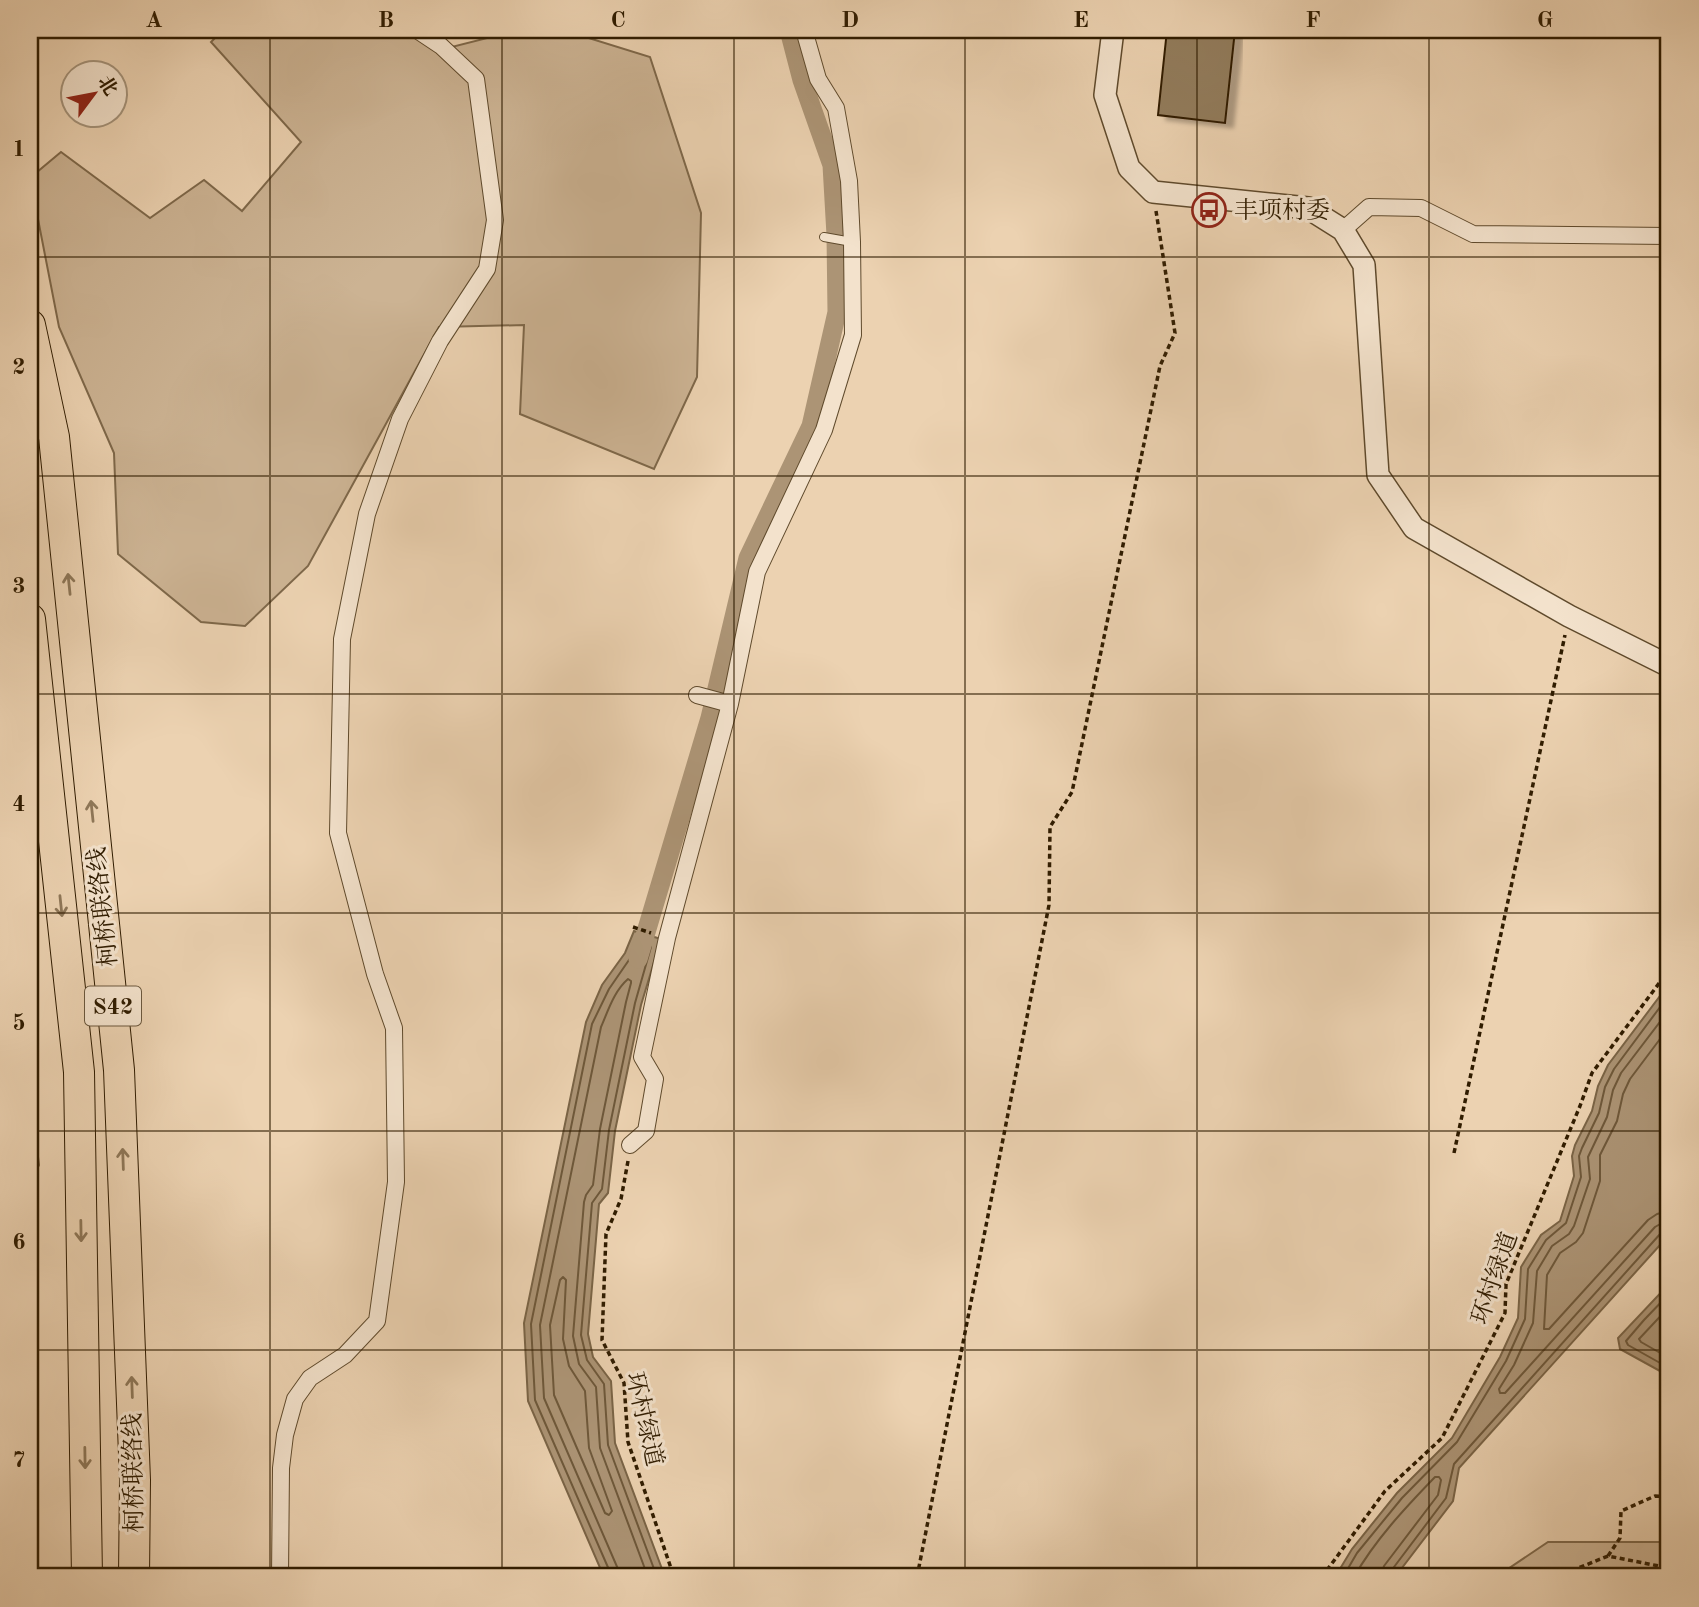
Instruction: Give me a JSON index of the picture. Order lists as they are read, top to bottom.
{
  "streets": {
    "highway": ["柯桥联络线", "S42"],
    "path": ["环村绿道"]
  },
  "places": {
    "bus stop": ["丰项村委"]
  },
  "north": "top right",
  "grid": {
    "columns": [
      "A",
      "B",
      "C",
      "D",
      "E",
      "F",
      "G"
    ],
    "rows": [
      "1",
      "2",
      "3",
      "4",
      "5",
      "6",
      "7"
    ]
  }
}
